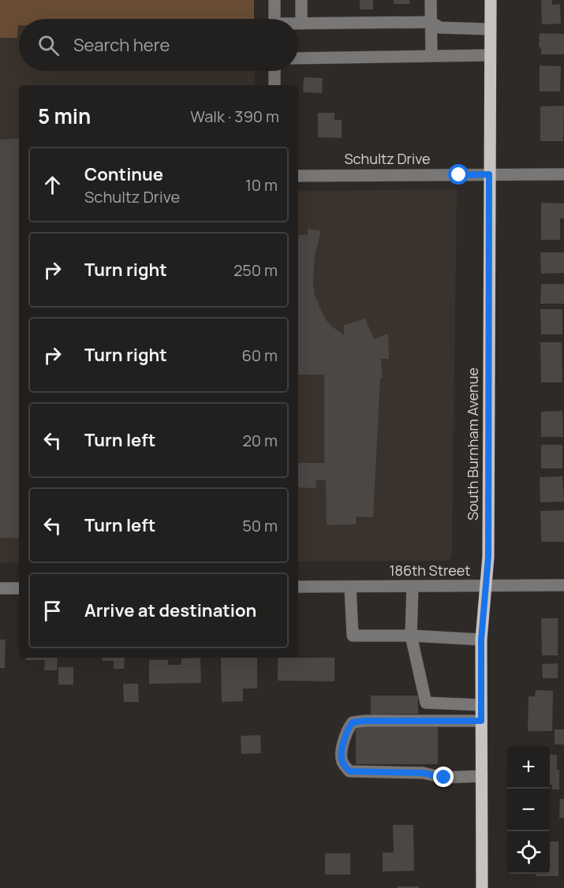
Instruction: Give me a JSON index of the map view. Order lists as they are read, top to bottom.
{
  "streets": {
    "main road": ["South Burnham Avenue"],
    "street": ["Schultz Drive", "186th Street"]
  },
  "crossings": [
    ["Schultz Drive", "South Burnham Avenue"],
    ["South Burnham Avenue", "186th Street"]
  ],
  "page": {
    "search": "Search here",
    "heading": ["5 min", "Walk · 390 m"],
    "list": [
      ["Continue", "Schultz Drive", "10 m"],
      ["Turn right", "250 m"],
      ["Turn right", "60 m"],
      ["Turn left", "20 m"],
      ["Turn left", "50 m"],
      "Arrive at destination"
    ],
    "map_buttons": ["+", "−"]
  }
}
